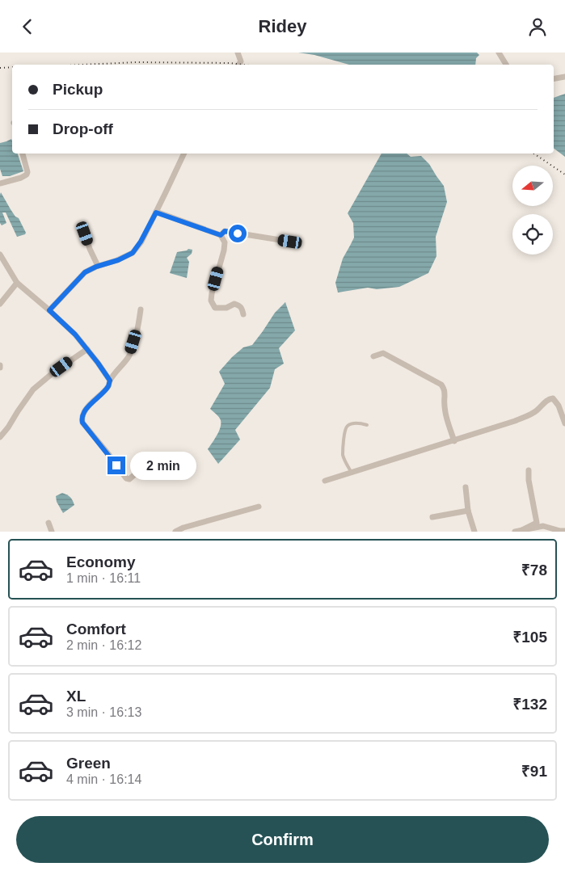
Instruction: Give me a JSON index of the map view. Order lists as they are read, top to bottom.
{
  "north": "left",
  "page": {
    "header": "Ridey",
    "banner": ["Pickup", "Drop-off"],
    "bubble": "2 min",
    "list": [
      {
        "name": "Economy",
        "note": "1 min · 16:11",
        "value": "₹78"
      },
      {
        "name": "Comfort",
        "note": "2 min · 16:12",
        "value": "₹105"
      },
      {
        "name": "XL",
        "note": "3 min · 16:13",
        "value": "₹132"
      },
      {
        "name": "Green",
        "note": "4 min · 16:14",
        "value": "₹91"
      }
    ],
    "buttons": "Confirm"
  }
}
